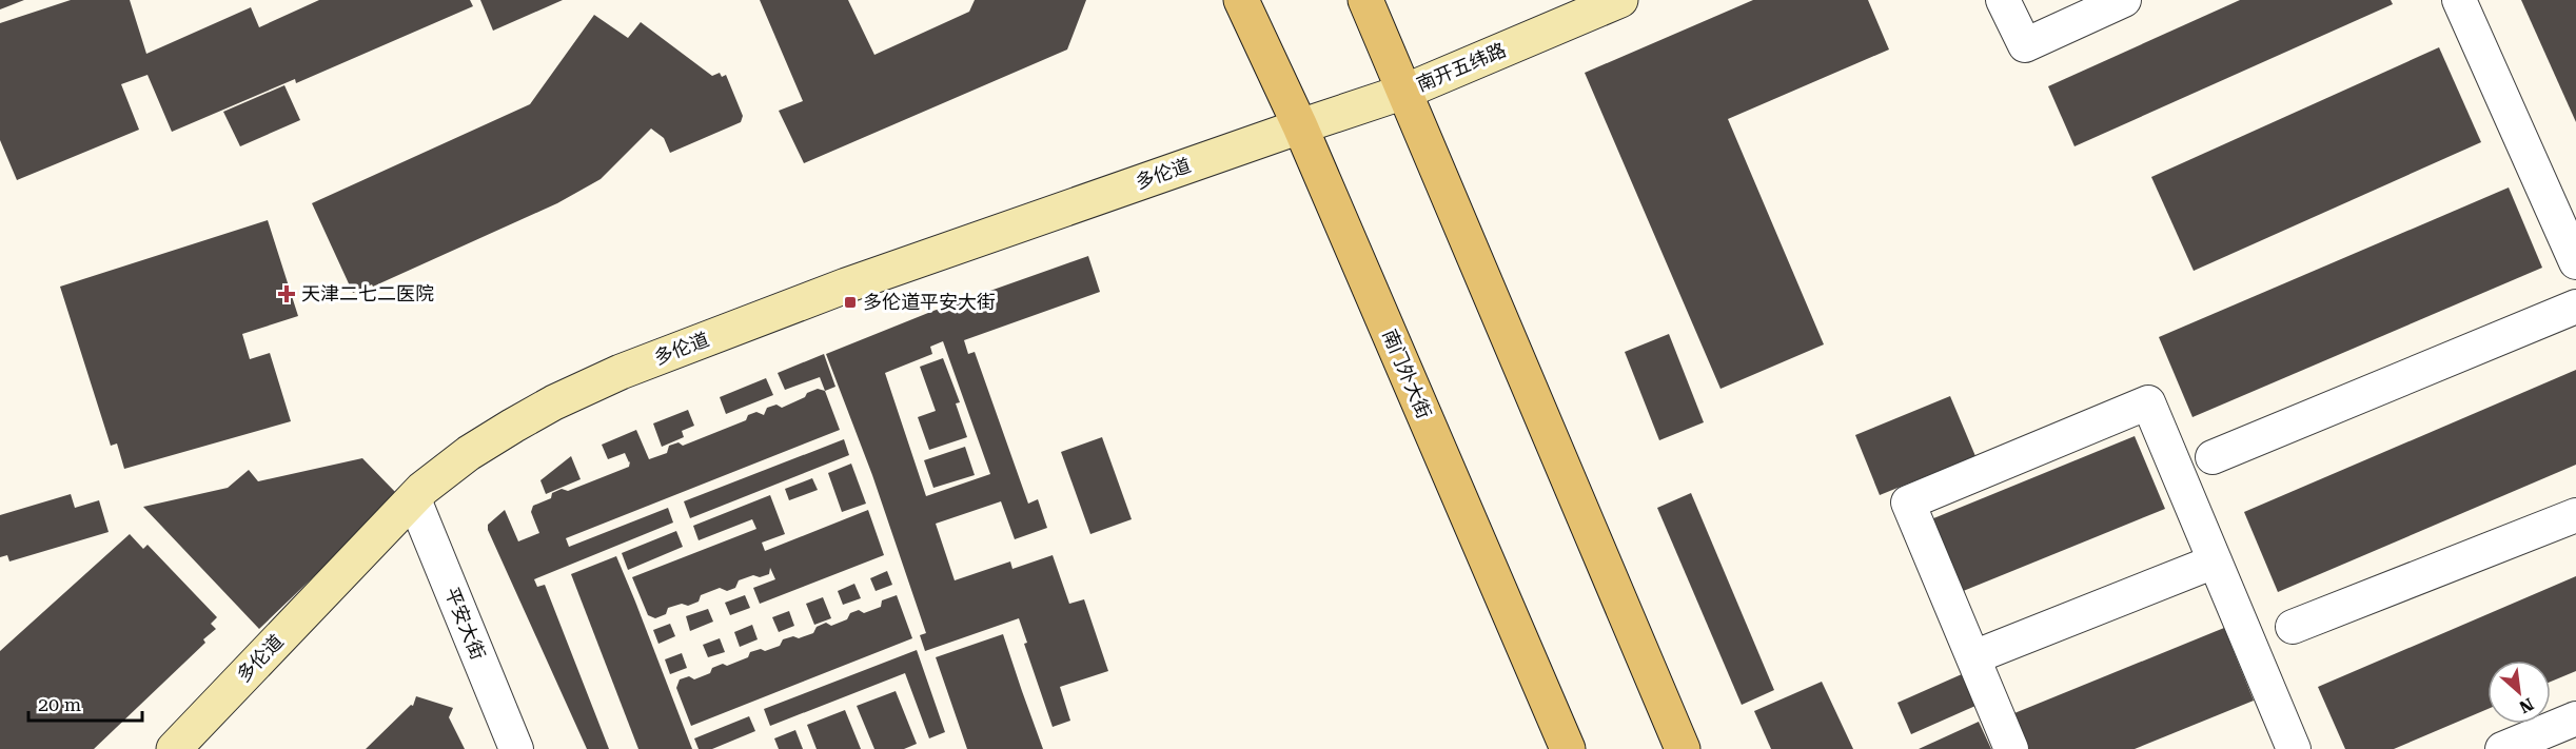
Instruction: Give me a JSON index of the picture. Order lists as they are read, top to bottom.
{
  "streets": {
    "main road": ["南开五纬路", "多伦道", "南门外大街"],
    "street": ["平安大街"]
  },
  "crossings": [
    ["南开五纬路", "多伦道"],
    ["南开五纬路", "南门外大街"],
    ["多伦道", "南门外大街"],
    ["多伦道", "平安大街"]
  ],
  "places": {
    "health": ["天津二七二医院"],
    "transit": ["多伦道平安大街"]
  },
  "scale_bar": "20 m",
  "north": "bottom right"
}
